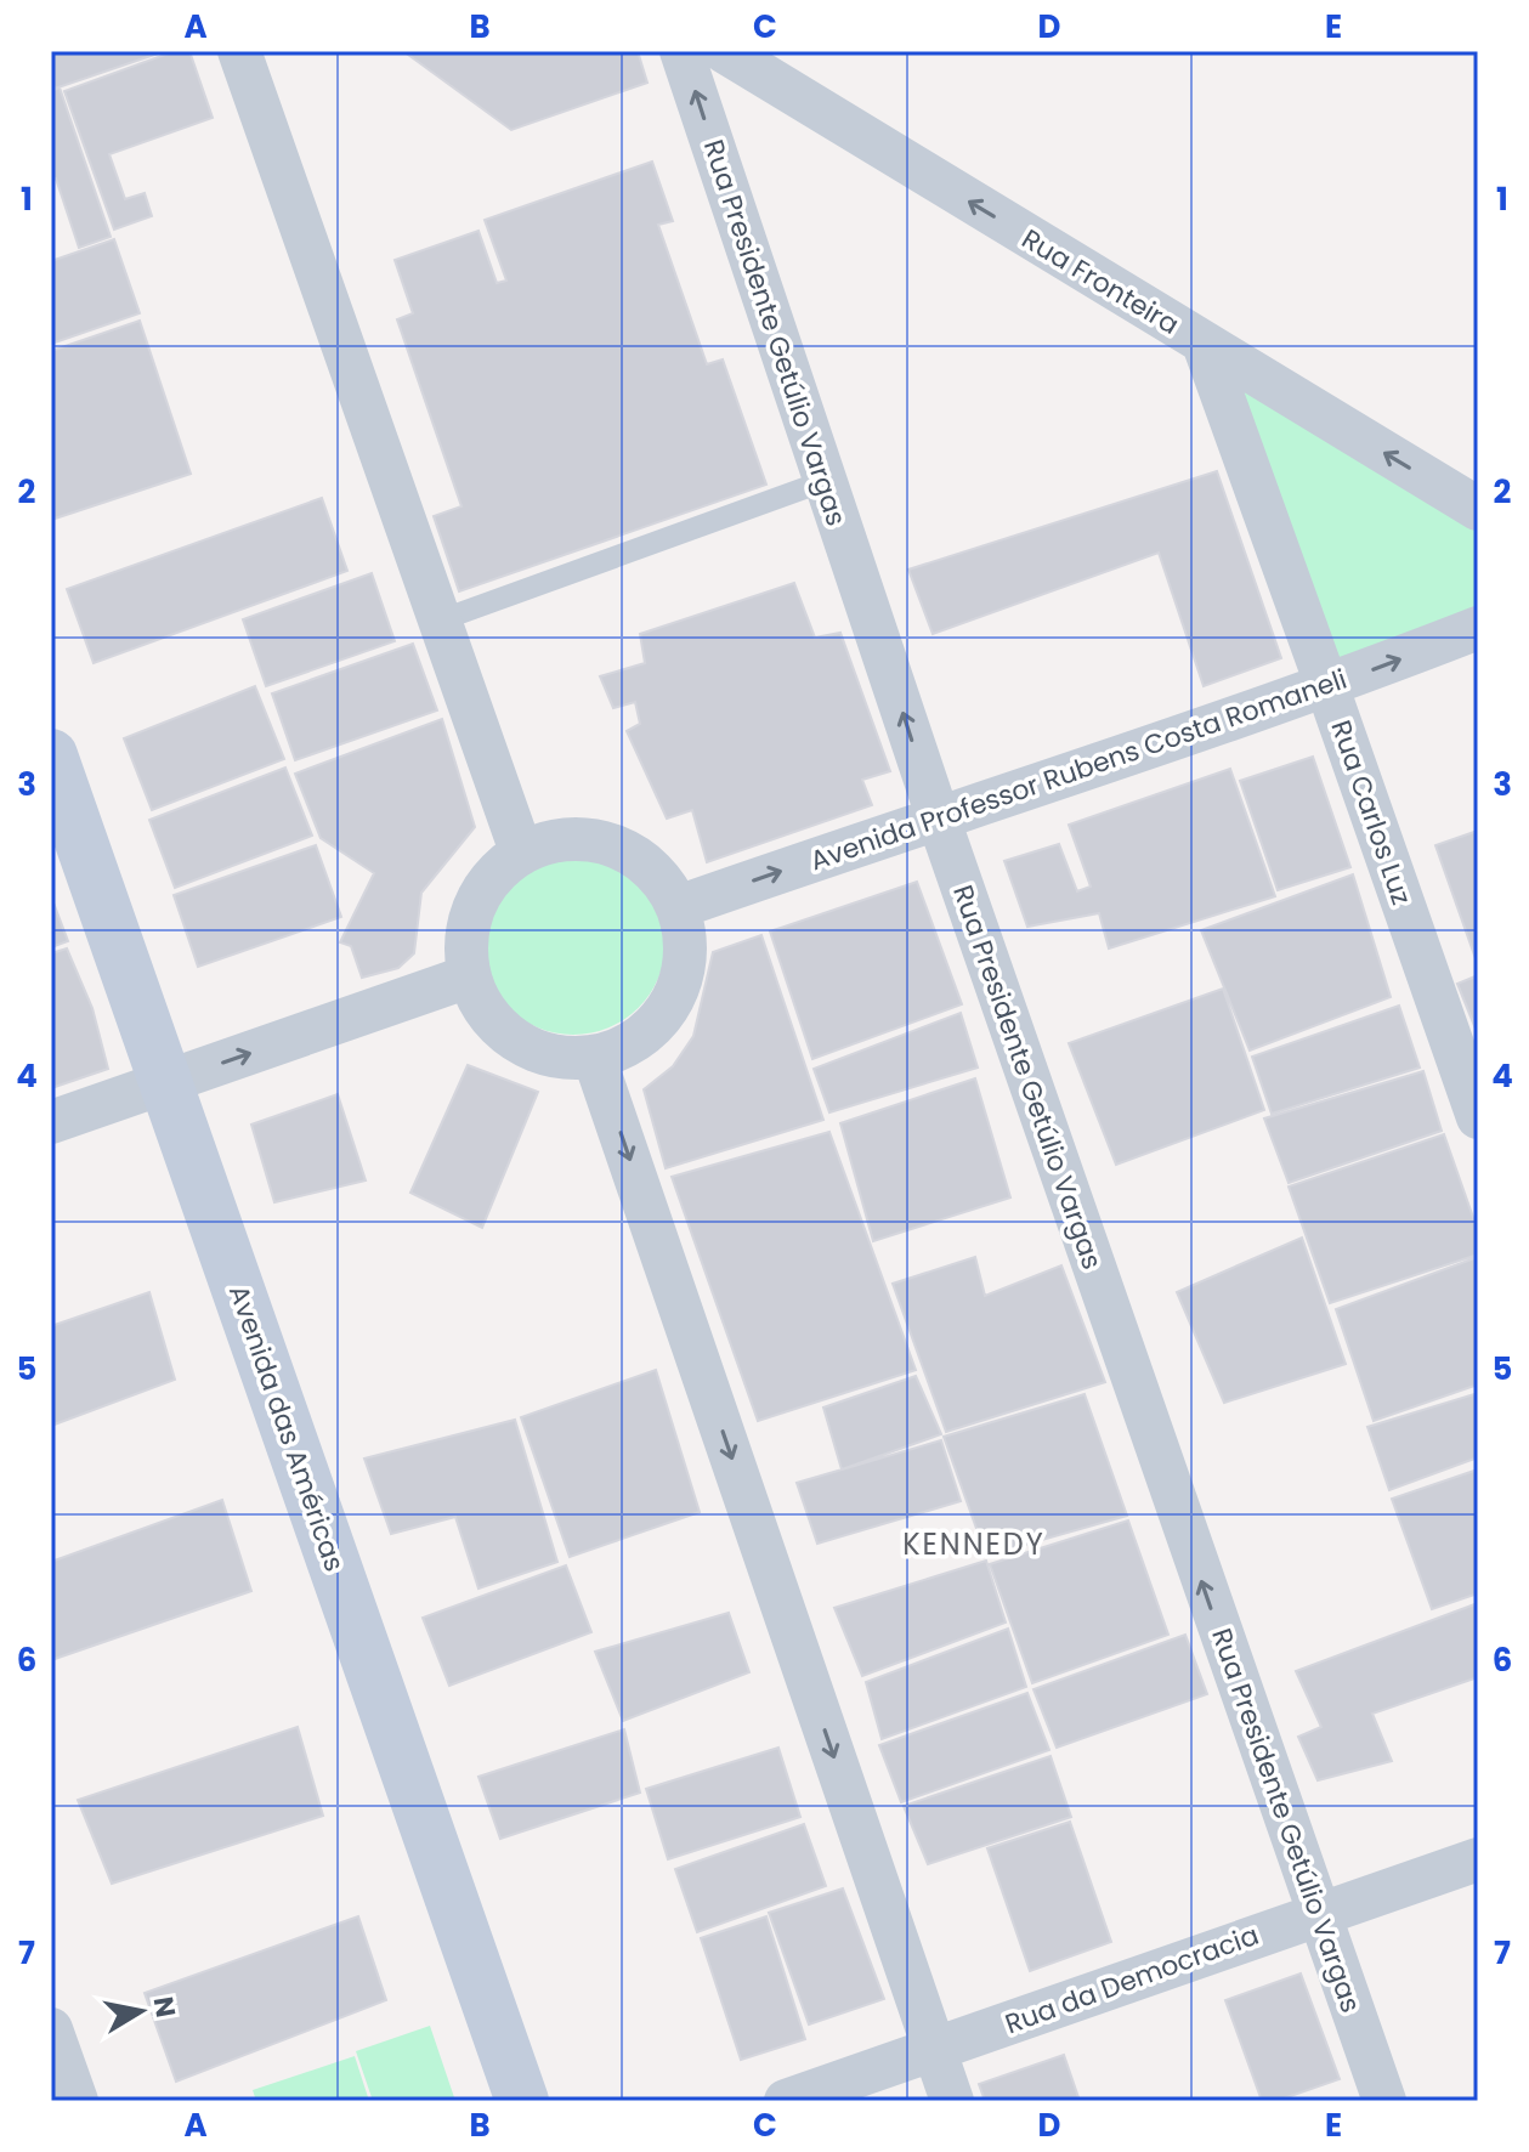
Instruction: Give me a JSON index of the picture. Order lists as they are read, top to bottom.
{
  "streets": {
    "main road": ["Avenida das Américas"],
    "street": [
      "Rua Fronteira",
      "Rua Presidente Getúlio Vargas",
      "Avenida Professor Rubens Costa Romaneli",
      "Rua Carlos Luz",
      "Rua da Democracia"
    ]
  },
  "crossings": [
    ["Rua Fronteira", "Rua Carlos Luz"],
    ["Rua Presidente Getúlio Vargas", "Avenida Professor Rubens Costa Romaneli"],
    ["Rua Presidente Getúlio Vargas", "Rua da Democracia"],
    ["Avenida Professor Rubens Costa Romaneli", "Rua Carlos Luz"]
  ],
  "one_way": ["Rua Fronteira", "Rua Presidente Getúlio Vargas", "Avenida Professor Rubens Costa Romaneli"],
  "districts": ["KENNEDY"],
  "north": "right",
  "grid": {
    "columns": [
      "A",
      "B",
      "C",
      "D",
      "E"
    ],
    "rows": [
      "1",
      "2",
      "3",
      "4",
      "5",
      "6",
      "7"
    ]
  }
}
